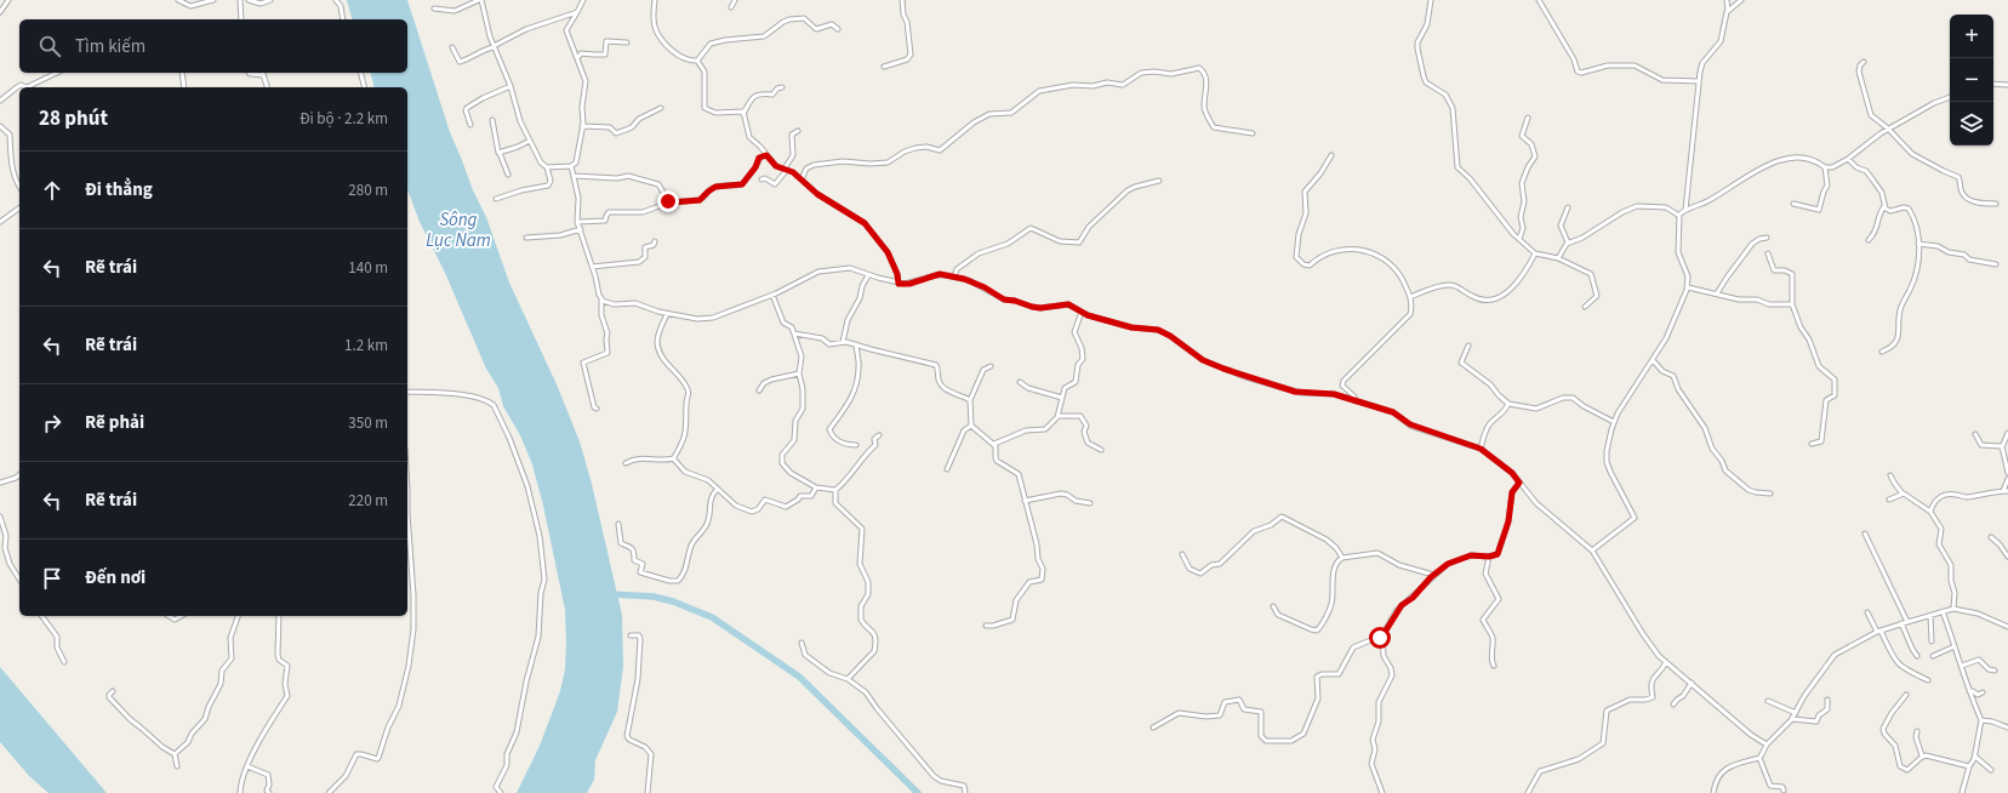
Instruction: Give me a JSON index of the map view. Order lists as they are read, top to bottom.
{
  "water": ["Sông Lục Nam"],
  "page": {
    "map_buttons": ["+", "−"],
    "search": "Tìm kiếm",
    "heading": ["28 phút", "Đi bộ · 2.2 km"],
    "list": [
      ["Đi thẳng", "280 m"],
      ["Rẽ trái", "140 m"],
      ["Rẽ trái", "1.2 km"],
      ["Rẽ phải", "350 m"],
      ["Rẽ trái", "220 m"],
      "Đến nơi"
    ]
  }
}
